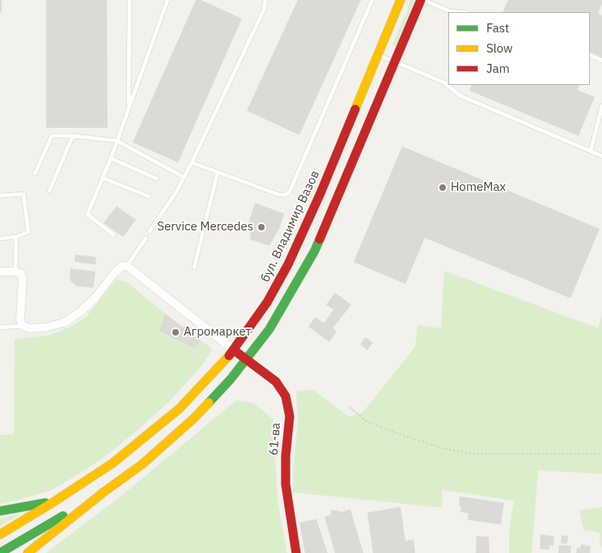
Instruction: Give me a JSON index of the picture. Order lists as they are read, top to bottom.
{
  "streets": {
    "main road": ["бул. Владимир Вазов", "61-ва"]
  },
  "crossings": [
    ["бул. Владимир Вазов", "61-ва"]
  ],
  "places": ["HomeMax", "Service Mercedes", "Агромаркет"],
  "legend": ["Fast", "Slow", "Jam"]
}
